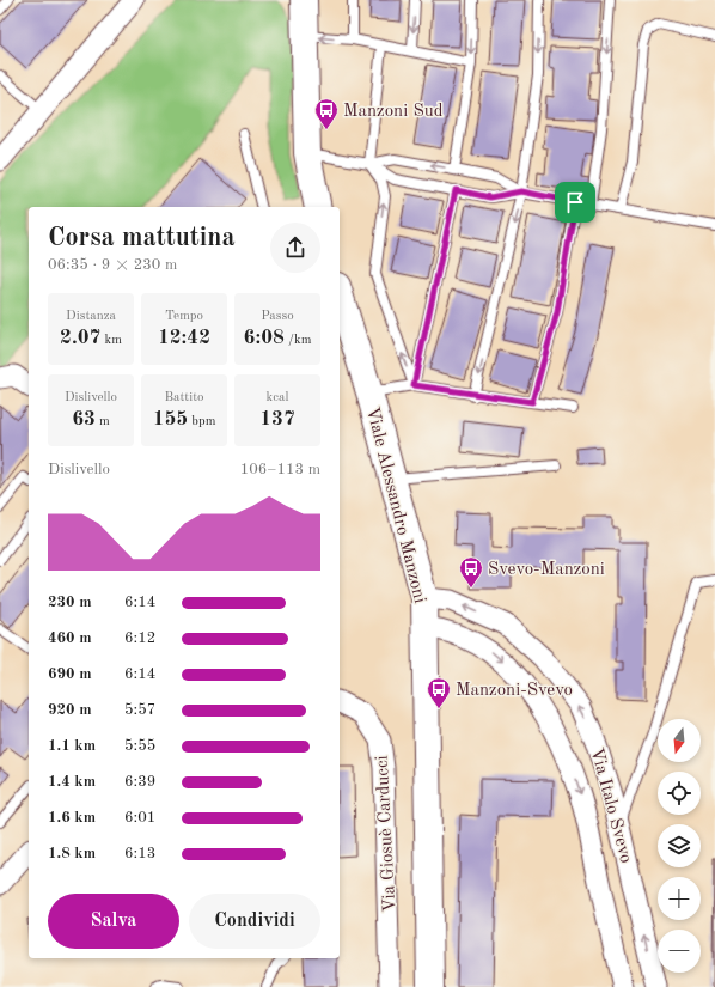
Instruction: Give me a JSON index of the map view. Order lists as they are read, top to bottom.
{
  "streets": {
    "street": ["Viale Alessandro Manzoni", "Via Italo Svevo", "Via Giosuè Carducci"]
  },
  "crossings": [
    ["Viale Alessandro Manzoni", "Via Italo Svevo"]
  ],
  "places": {
    "bus stop": ["Manzoni Sud", "Svevo-Manzoni", "Manzoni-Svevo"]
  },
  "north": "bottom",
  "page": {
    "heading": ["Corsa mattutina", "06:35 · 9 × 230 m"],
    "stats": [
      ["Distanza", "2.07 km"],
      ["Tempo", "12:42"],
      ["Passo", "6:08 /km"],
      ["Dislivello", "63 m"],
      ["Battito", "155 bpm"],
      ["kcal", "137"]
    ],
    "chart": ["Dislivello", "106–113 m"],
    "list": [
      {
        "name": "230 m",
        "note": "6:14"
      },
      {
        "name": "460 m",
        "note": "6:12"
      },
      {
        "name": "690 m",
        "note": "6:14"
      },
      {
        "name": "920 m",
        "note": "5:57"
      },
      {
        "name": "1.1 km",
        "note": "5:55"
      },
      {
        "name": "1.4 km",
        "note": "6:39"
      },
      {
        "name": "1.6 km",
        "note": "6:01"
      },
      {
        "name": "1.8 km",
        "note": "6:13"
      }
    ],
    "map_buttons": ["+", "−"],
    "buttons": ["Salva", "Condividi"]
  }
}
